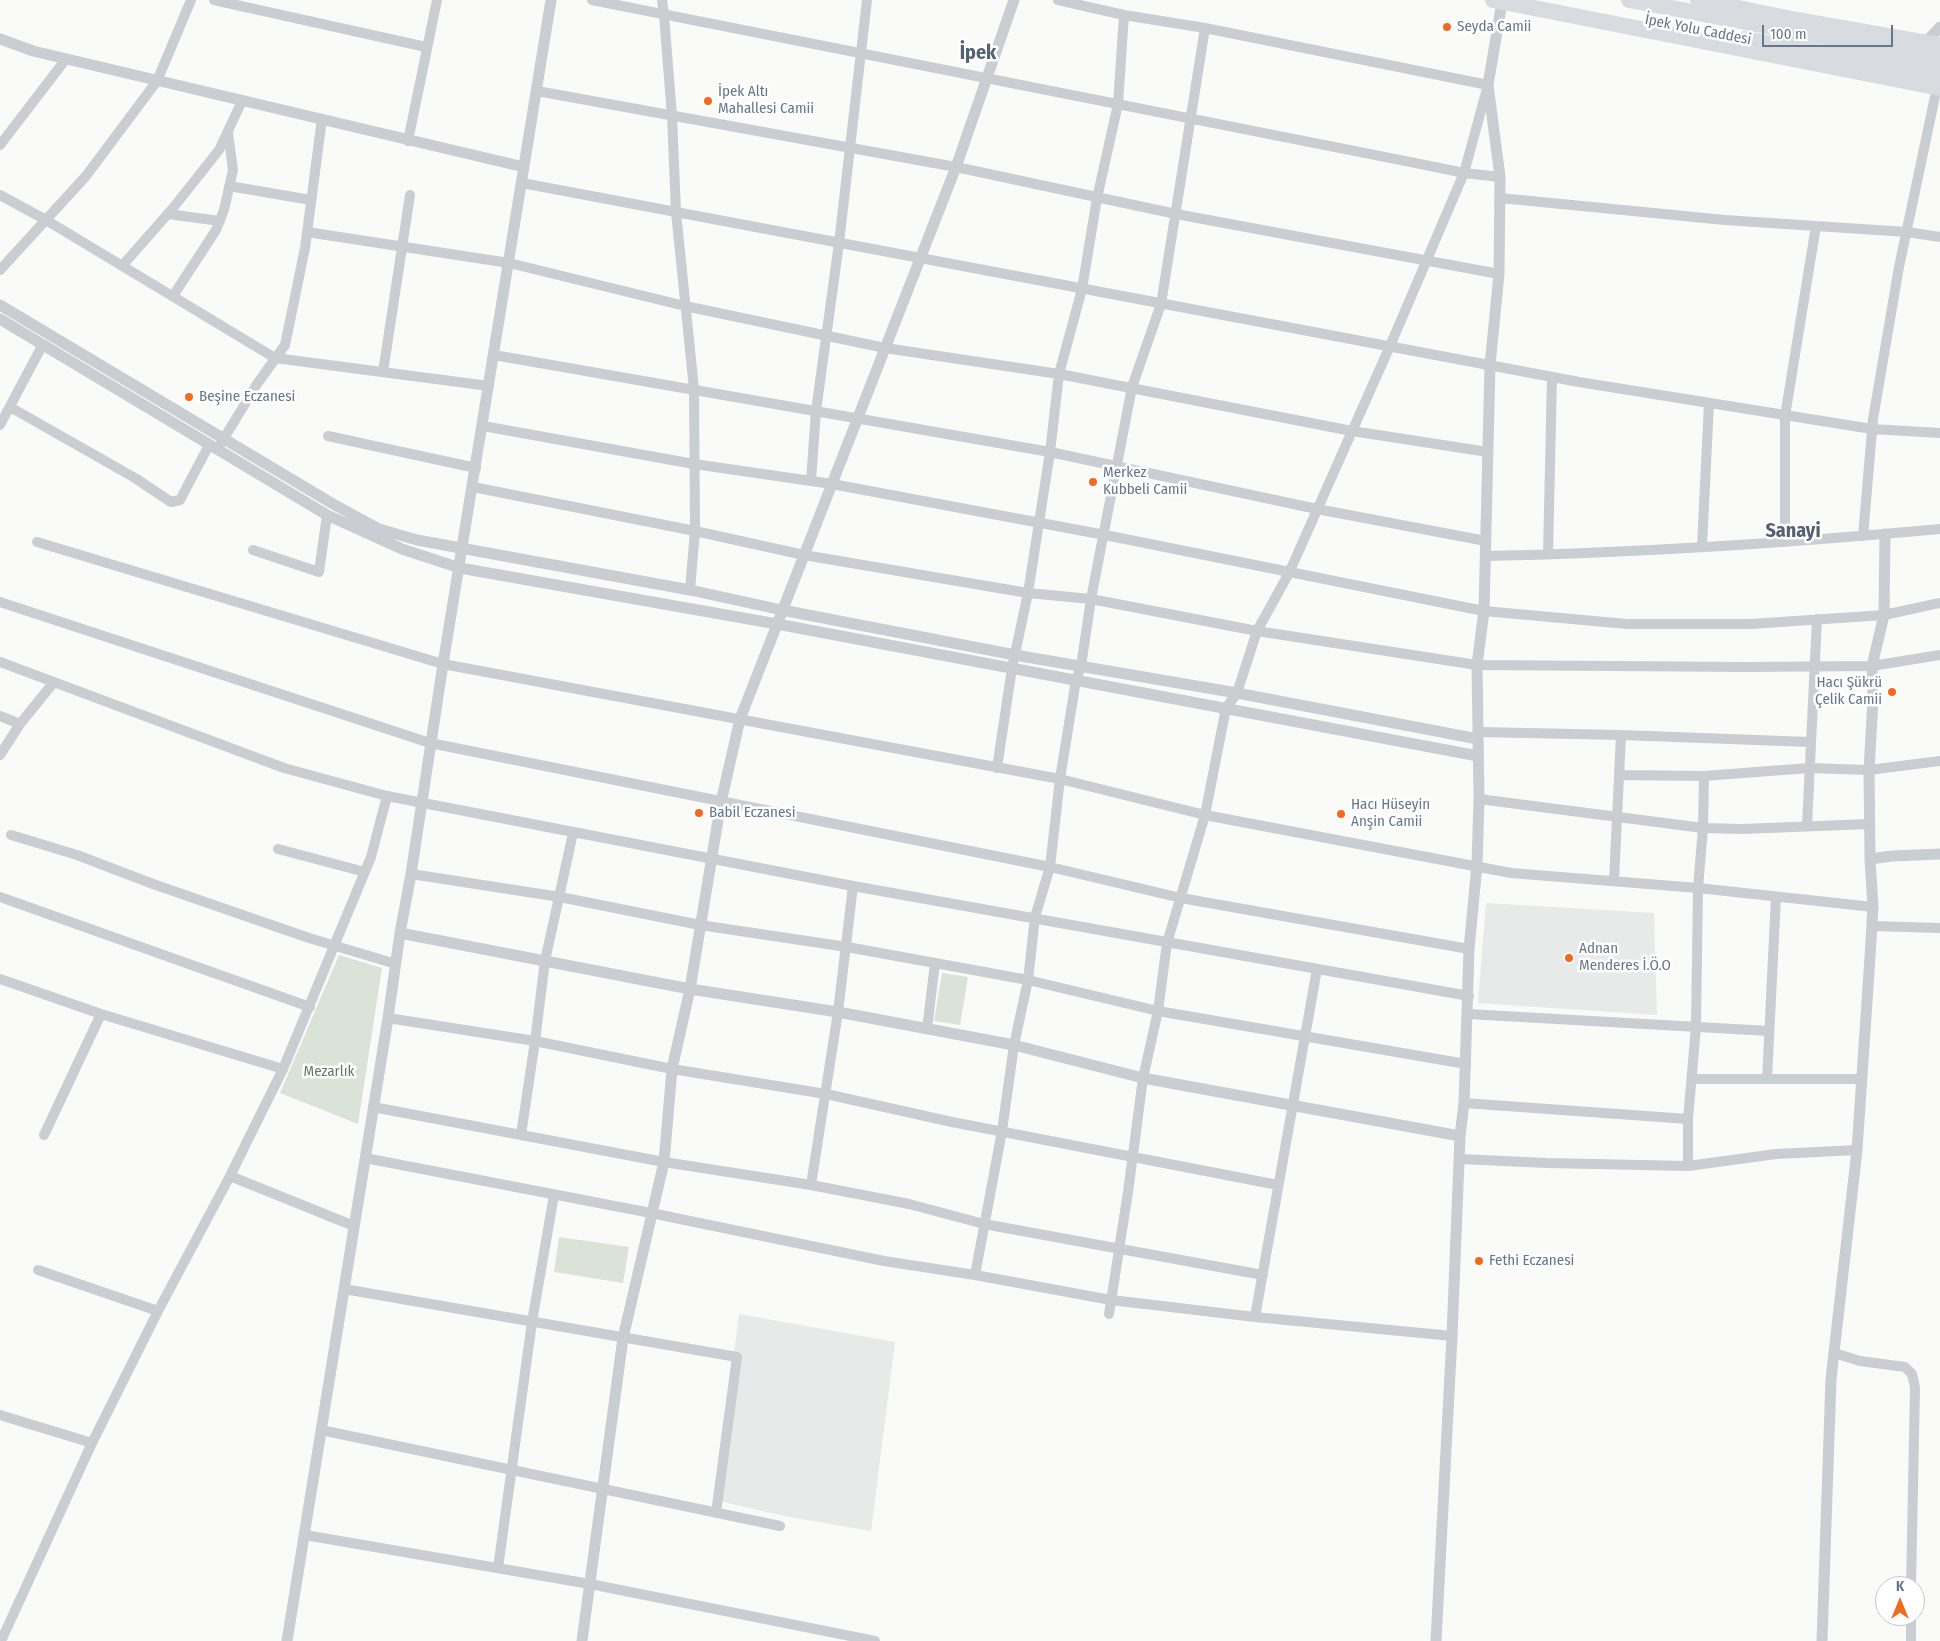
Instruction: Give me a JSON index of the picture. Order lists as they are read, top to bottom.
{
  "streets": {
    "highway": ["İpek Yolu Caddesi"]
  },
  "districts": ["İpek", "Sanayi"],
  "parks": ["Mezarlık"],
  "places": [
    "Seyda Camii",
    "İpek Altı Mahallesi Camii",
    "Beşine Eczanesi",
    "Merkez Kubbeli Camii",
    "Hacı Şükrü Çelik Camii",
    "Babil Eczanesi",
    "Hacı Hüseyin Anşin Camii",
    "Adnan Menderes İ.Ö.O",
    "Fethi Eczanesi"
  ],
  "scale_bar": "100 m",
  "north": "top"
}
